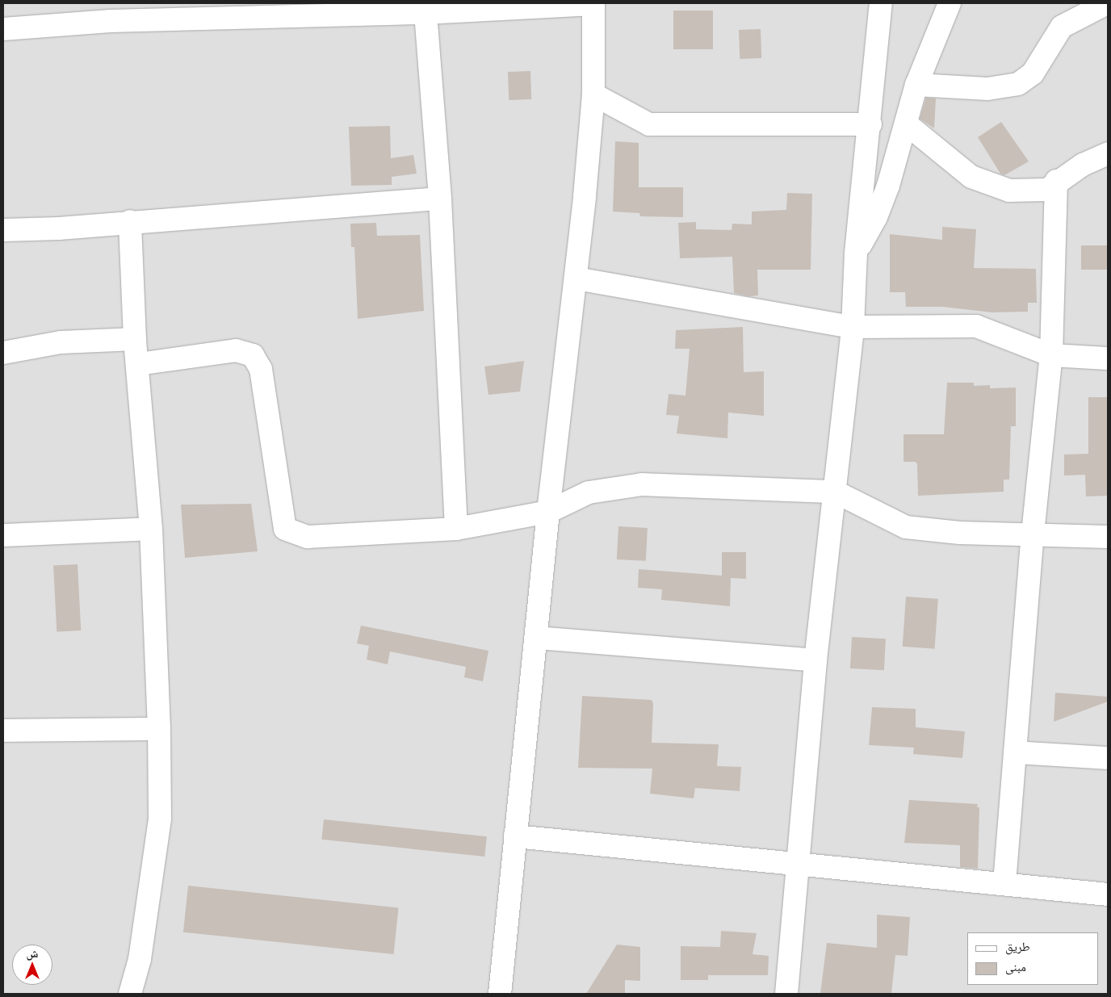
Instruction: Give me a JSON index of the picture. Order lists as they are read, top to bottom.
{
  "legend": ["طريق", "مبنى"],
  "north": "top"
}
